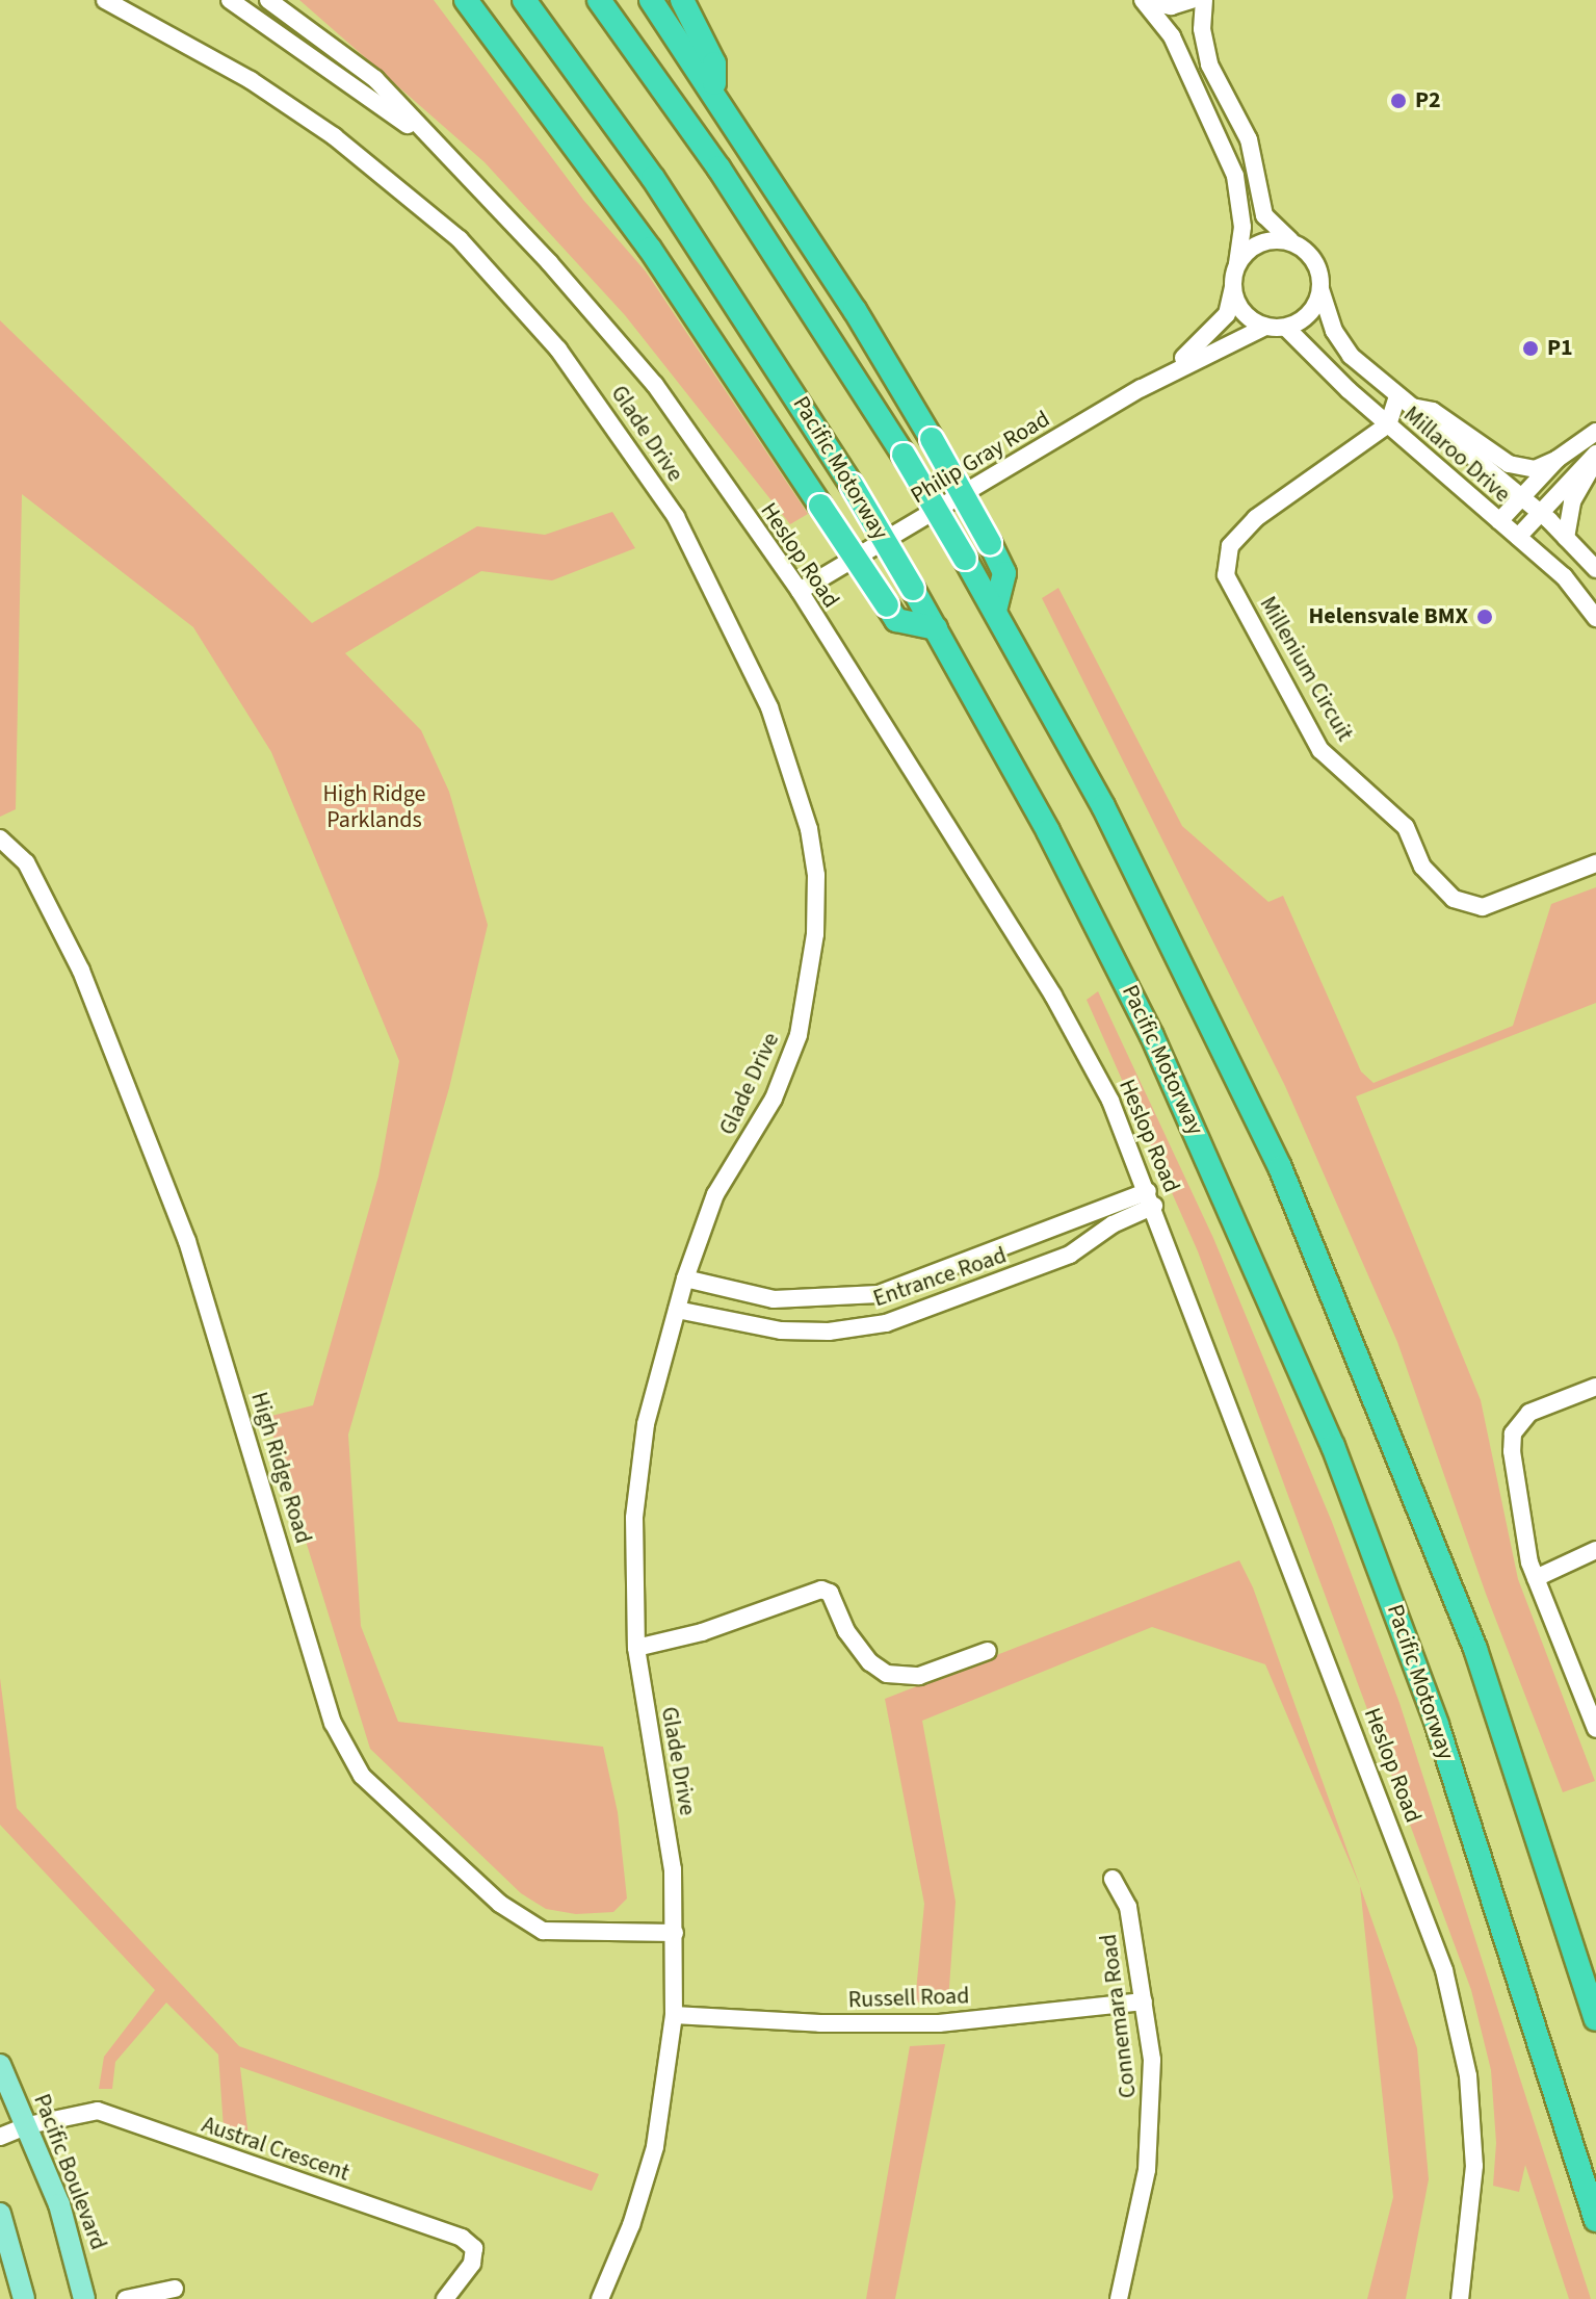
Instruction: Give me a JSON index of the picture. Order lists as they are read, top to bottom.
{
  "streets": {
    "highway": ["Pacific Motorway"],
    "main road": ["Pacific Boulevard"],
    "street": [
      "Glade Drive",
      "Millaroo Drive",
      "Philip Gray Road",
      "Heslop Road",
      "Millenium Circuit",
      "Entrance Road",
      "High Ridge Road",
      "Russell Road",
      "Connemara Road",
      "Austral Crescent"
    ]
  },
  "crossings": [
    ["Glade Drive", "Entrance Road"],
    ["Glade Drive", "High Ridge Road"],
    ["Glade Drive", "Russell Road"],
    ["Millaroo Drive", "Philip Gray Road"],
    ["Millaroo Drive", "Millenium Circuit"],
    ["Philip Gray Road", "Heslop Road"],
    ["Heslop Road", "Entrance Road"],
    ["Russell Road", "Connemara Road"],
    ["Austral Crescent", "Pacific Boulevard"]
  ],
  "parks": ["High Ridge Parklands"],
  "places": ["P2", "P1", "Helensvale BMX"]
}
